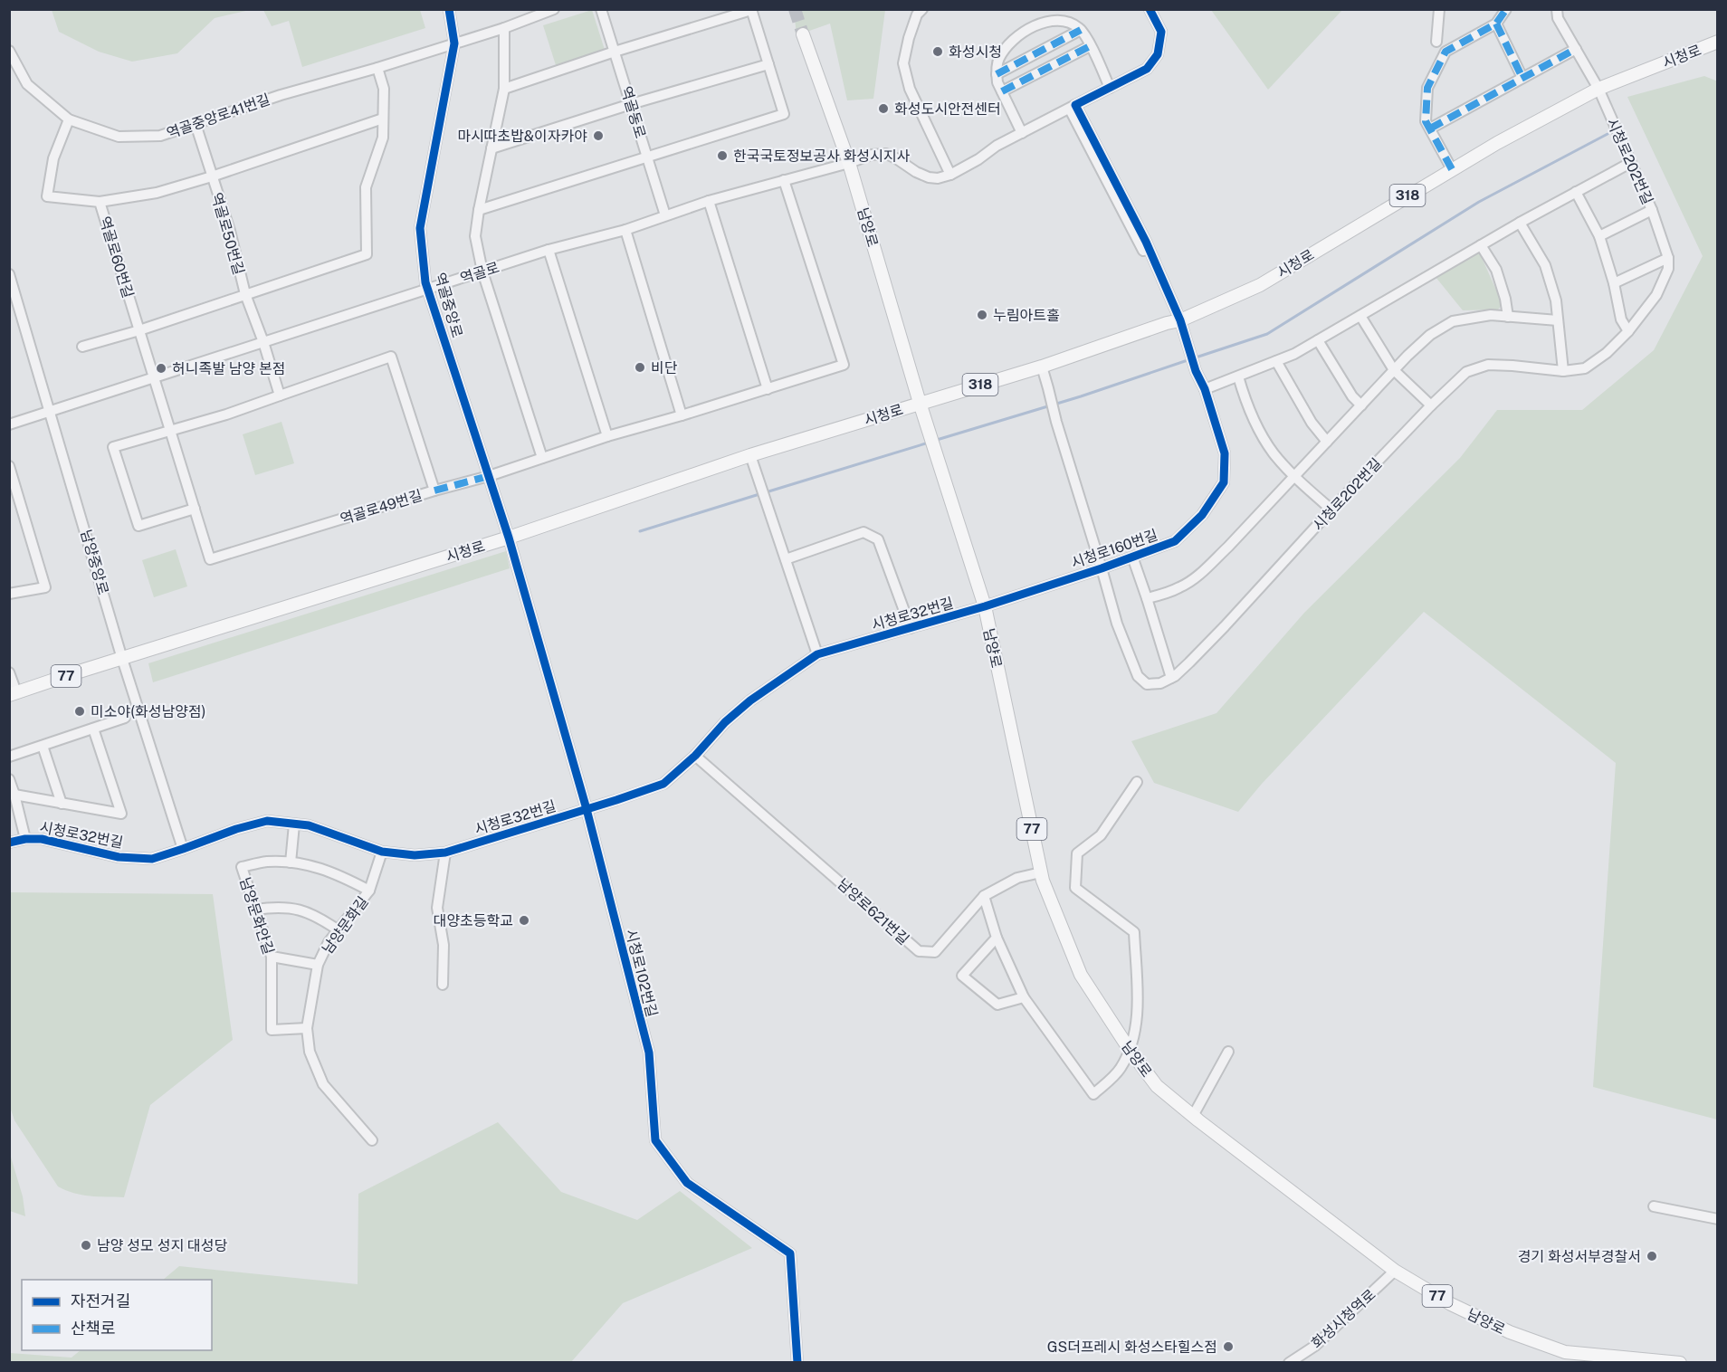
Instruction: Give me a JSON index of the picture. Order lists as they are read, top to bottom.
{
  "streets": {
    "main road": [
      "시청로",
      "318",
      "남양로",
      "77"
    ],
    "street": [
      "역골동로",
      "역골중앙로41번길",
      "시청로202번길",
      "역골로50번길",
      "역골로60번길",
      "역골로",
      "역골중앙로",
      "역골로49번길",
      "시청로160번길",
      "남양중앙로",
      "시청로32번길",
      "남양로621번길",
      "남양문화안길",
      "남양문화길",
      "시청로102번길",
      "화성시청역로"
    ]
  },
  "crossings": [
    ["시청로", "시청로202번길"],
    ["시청로", "남양로"],
    ["시청로", "역골중앙로"],
    ["시청로", "시청로160번길"],
    ["시청로", "남양중앙로"],
    ["시청로", "시청로102번길"],
    ["역골동로", "역골로"],
    ["역골중앙로41번길", "역골로50번길"],
    ["역골중앙로41번길", "역골로60번길"],
    ["역골중앙로41번길", "역골중앙로"],
    ["남양로", "역골로"],
    ["남양로", "시청로160번길"],
    ["남양로", "시청로32번길"],
    ["남양로", "화성시청역로"],
    ["역골로50번길", "역골로"],
    ["역골로60번길", "역골로"],
    ["역골로60번길", "역골로49번길"],
    ["역골로", "역골중앙로"],
    ["역골로", "역골로49번길"],
    ["역골로", "남양중앙로"],
    ["역골중앙로", "시청로102번길"],
    ["시청로160번길", "시청로32번길"],
    ["남양중앙로", "시청로32번길"],
    ["시청로32번길", "남양로621번길"],
    ["시청로32번길", "남양문화길"],
    ["시청로32번길", "시청로102번길"],
    ["남양문화안길", "남양문화길"]
  ],
  "places": [
    "화성시청",
    "화성도시안전센터",
    "마시따초밥&이자카야",
    "한국국토정보공사 화성시지사",
    "누림아트홀",
    "비단",
    "허니족발 남양 본점",
    "미소야(화성남양점)",
    "대양초등학교",
    "남양 성모 성지 대성당",
    "경기 화성서부경찰서",
    "GS더프레시 화성스타힐스점"
  ],
  "legend": ["자전거길", "산책로"]
}
